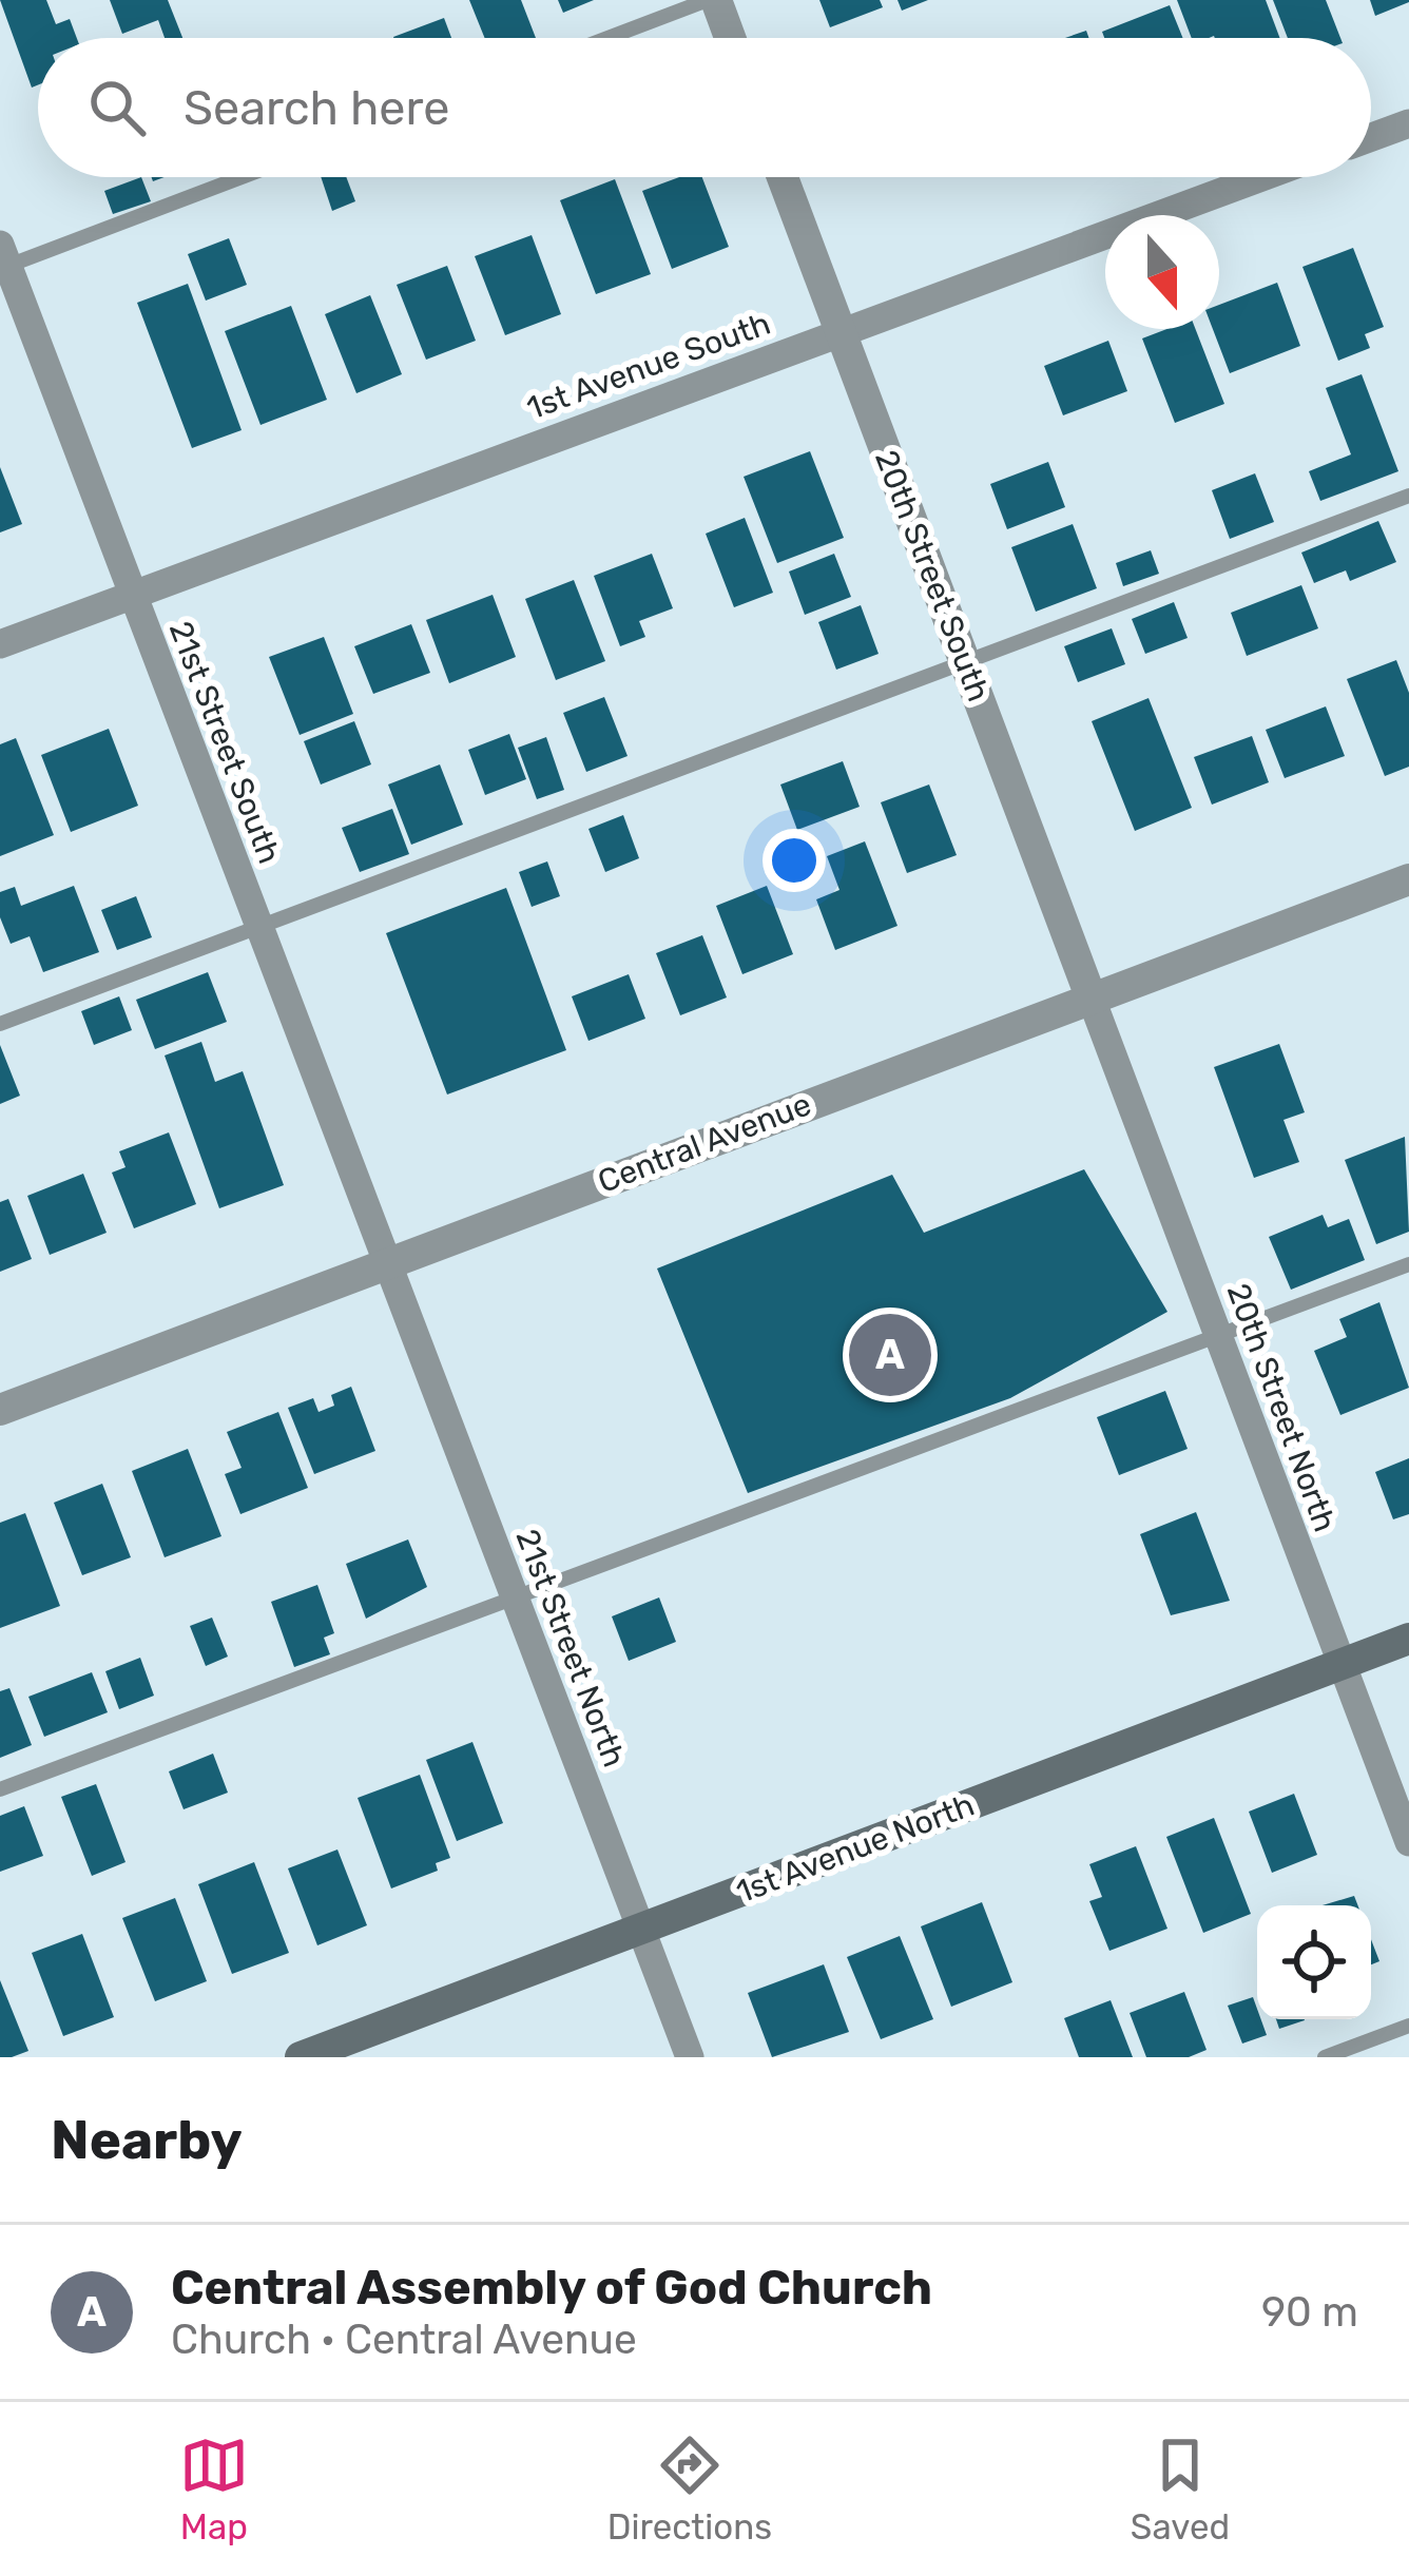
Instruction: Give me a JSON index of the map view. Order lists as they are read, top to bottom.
{
  "streets": {
    "main road": ["1st Avenue North"],
    "street": [
      "1st Avenue South",
      "20th Street South",
      "21st Street South",
      "Central Avenue",
      "20th Street North",
      "21st Street North"
    ]
  },
  "crossings": [
    ["1st Avenue South", "20th Street South"],
    ["1st Avenue South", "21st Street South"],
    ["20th Street South", "Central Avenue"],
    ["20th Street South", "20th Street North"],
    ["21st Street South", "Central Avenue"],
    ["21st Street South", "21st Street North"],
    ["Central Avenue", "20th Street North"],
    ["Central Avenue", "21st Street North"],
    ["20th Street North", "1st Avenue North"],
    ["21st Street North", "1st Avenue North"]
  ],
  "north": "bottom",
  "page": {
    "search": "Search here",
    "pins": "A",
    "heading": "Nearby",
    "list": [
      {
        "mark": "A",
        "name": "Central Assembly of God Church",
        "note": "Church · Central Avenue",
        "value": "90 m"
      }
    ],
    "nav": ["Map", "Directions", "Saved"]
  }
}
